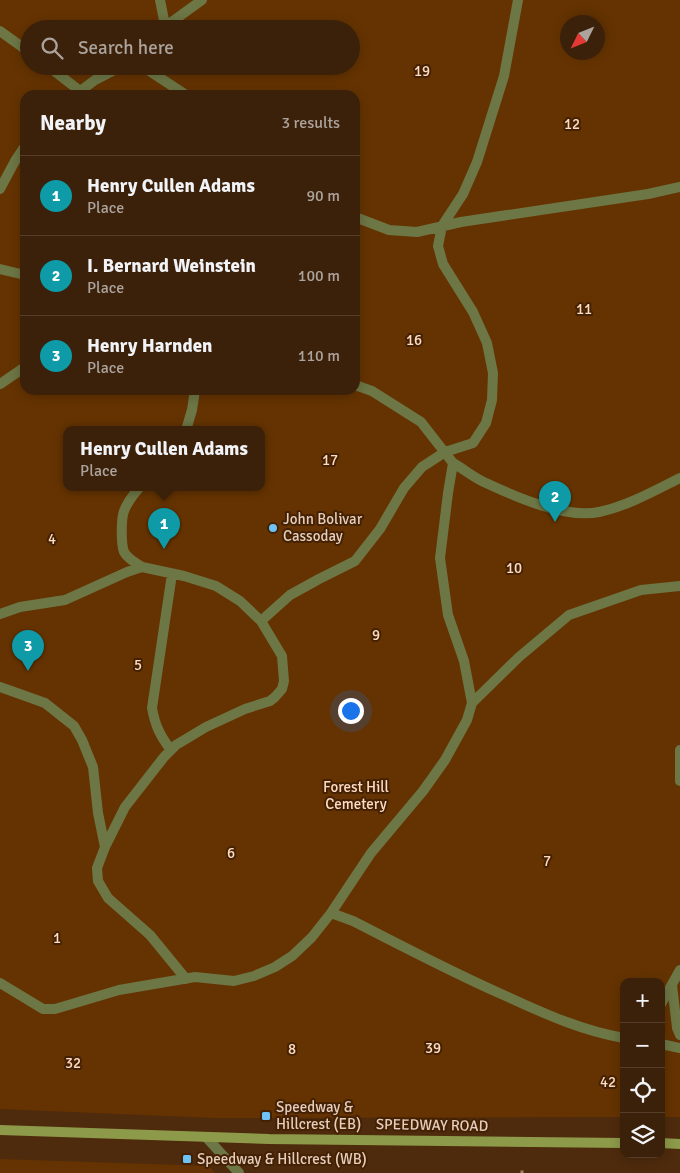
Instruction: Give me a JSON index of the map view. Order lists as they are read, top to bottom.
{
  "streets": {
    "main road": ["SPEEDWAY ROAD"]
  },
  "parks": [
    "19",
    "12",
    "11",
    "16",
    "17",
    "4",
    "10",
    "9",
    "5",
    "Forest Hill Cemetery",
    "6",
    "7",
    "1",
    "39",
    "8",
    "32",
    "42"
  ],
  "places": {
    "other": ["John Bolivar Cassoday"],
    "transit": ["Speedway & Hillcrest (EB)", "Speedway & Hillcrest (WB)"]
  },
  "north": "bottom left",
  "page": {
    "search": "Search here",
    "heading": ["Nearby", "3 results"],
    "list": [
      {
        "mark": "1",
        "name": "Henry Cullen Adams",
        "note": "Place",
        "value": "90 m"
      },
      {
        "mark": "2",
        "name": "I. Bernard Weinstein",
        "note": "Place",
        "value": "100 m"
      },
      {
        "mark": "3",
        "name": "Henry Harnden",
        "note": "Place",
        "value": "110 m"
      }
    ],
    "popup": ["Henry Cullen Adams", "Place"],
    "pins": ["2", "1", "3"],
    "map_buttons": ["+", "−"]
  }
}
